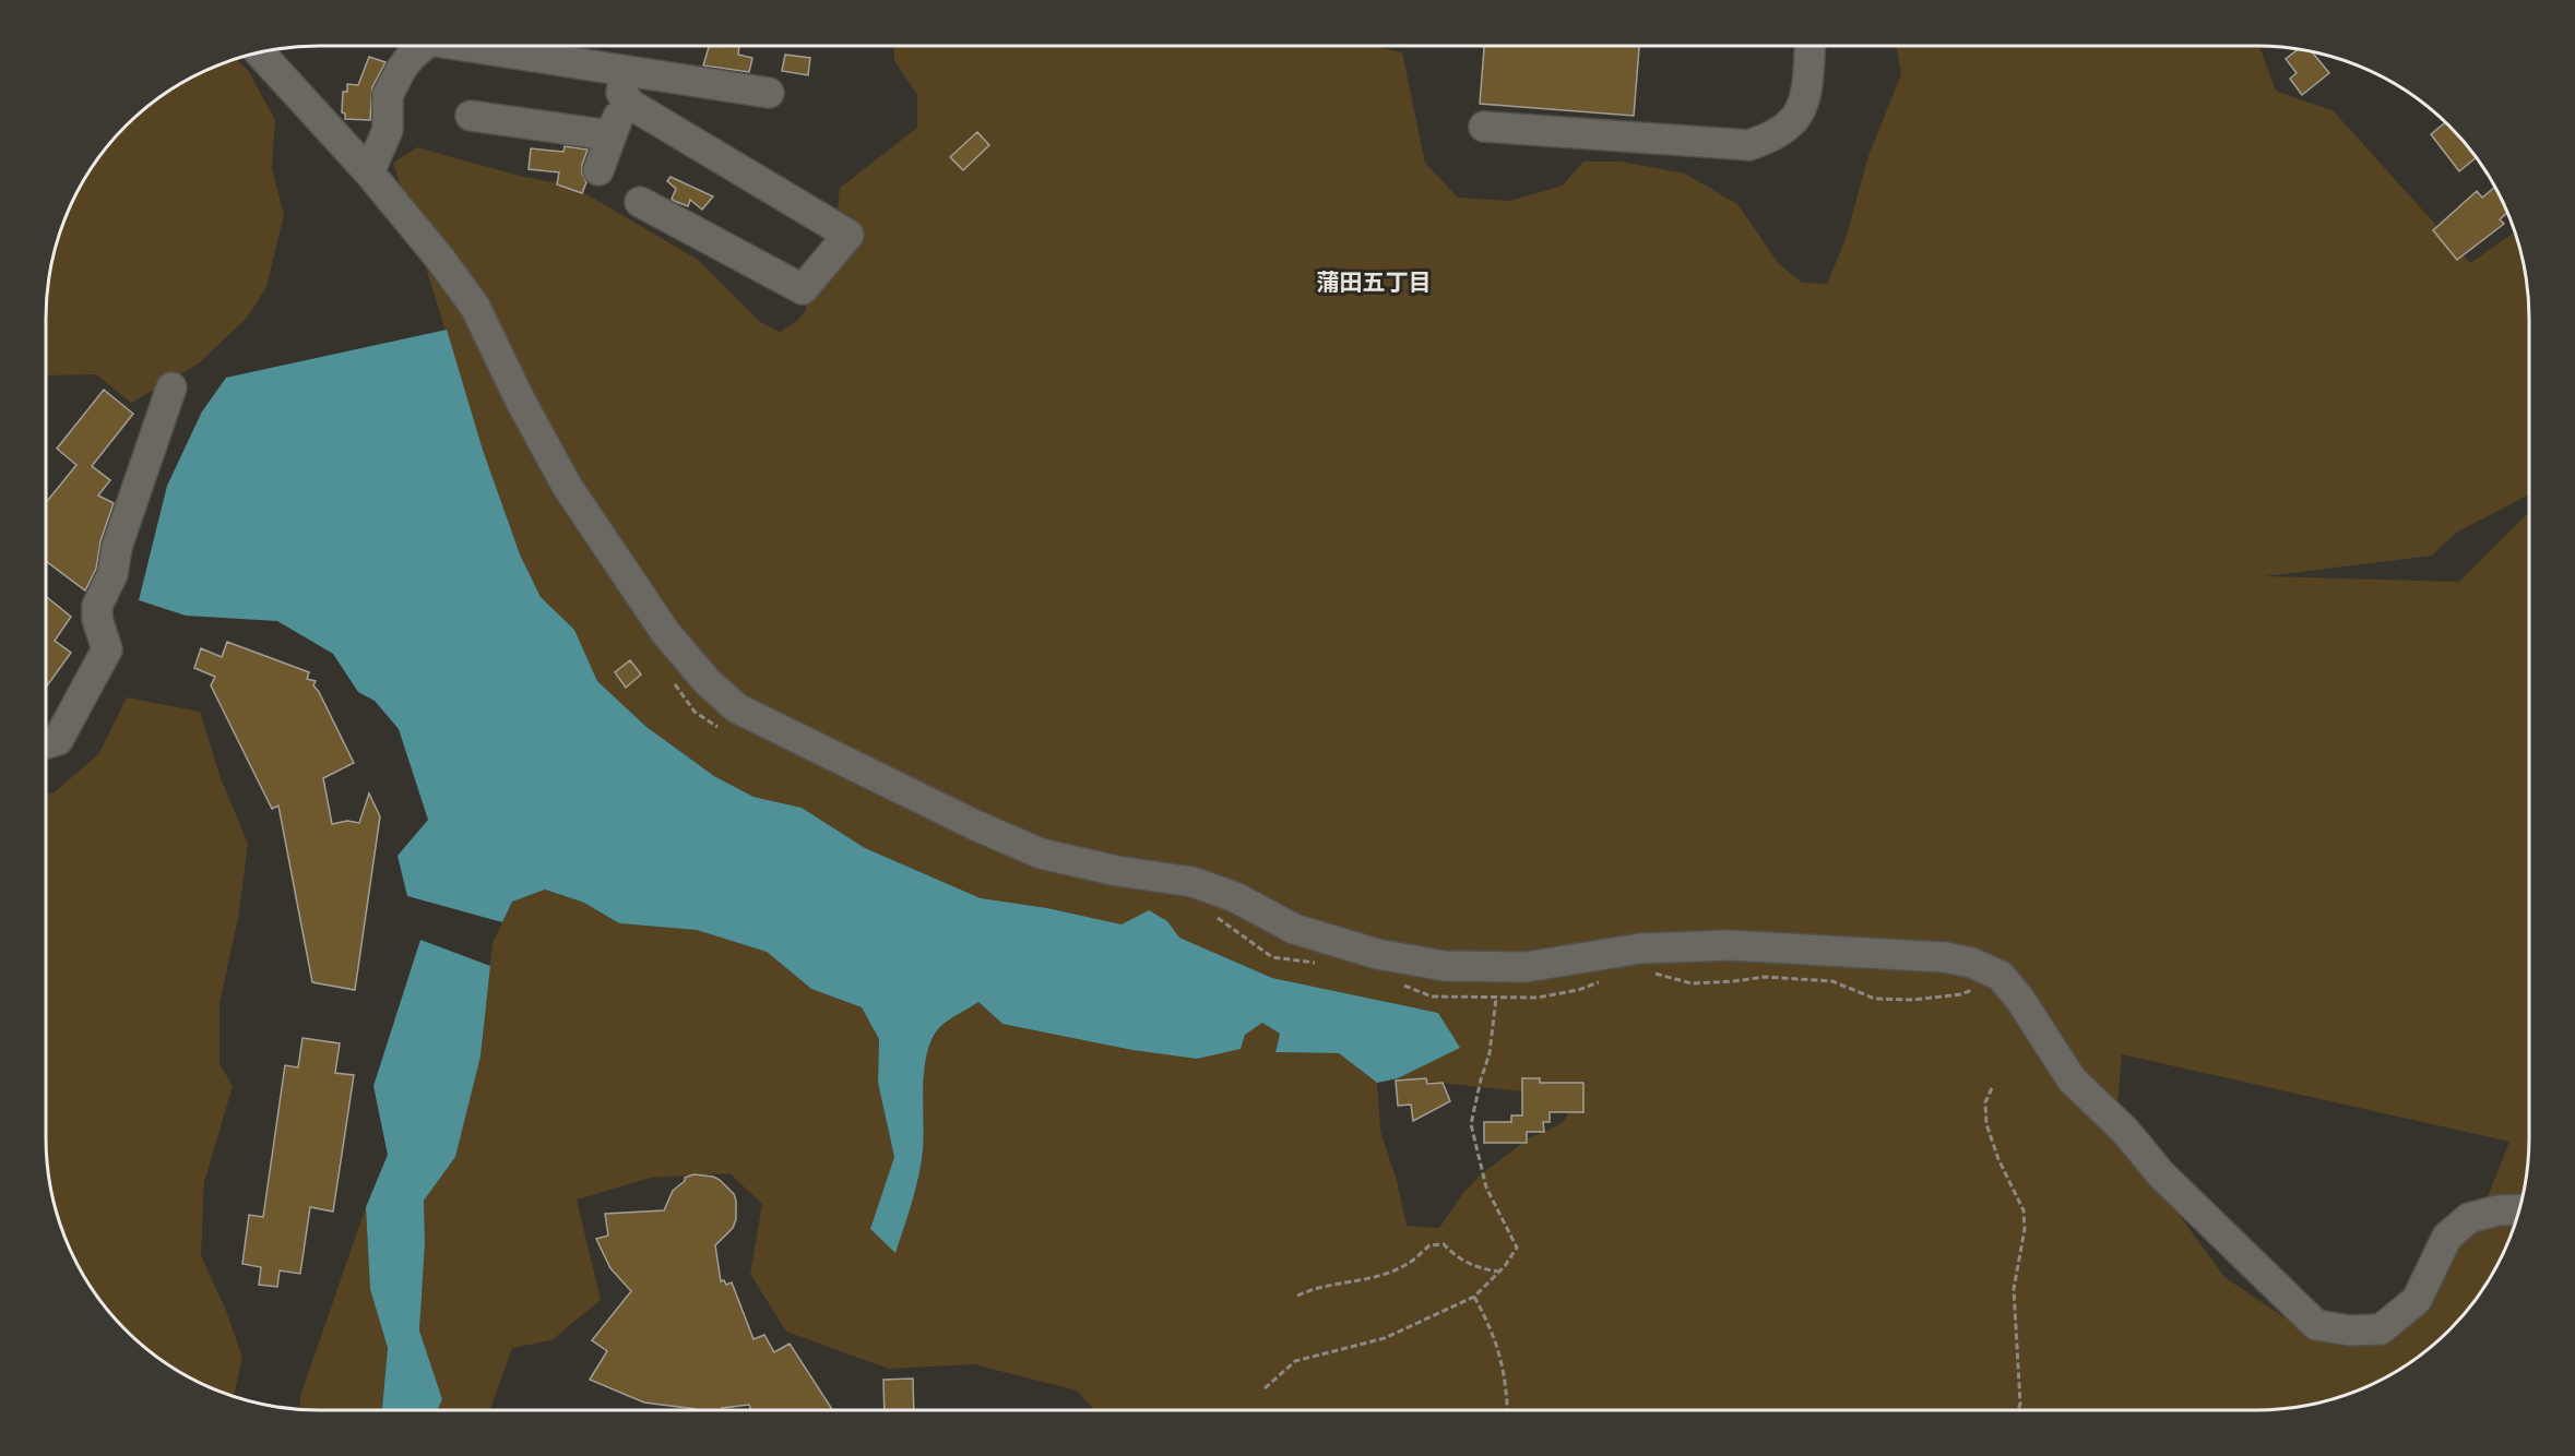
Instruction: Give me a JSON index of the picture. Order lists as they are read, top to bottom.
{
  "districts": ["蒲田五丁目"]
}
